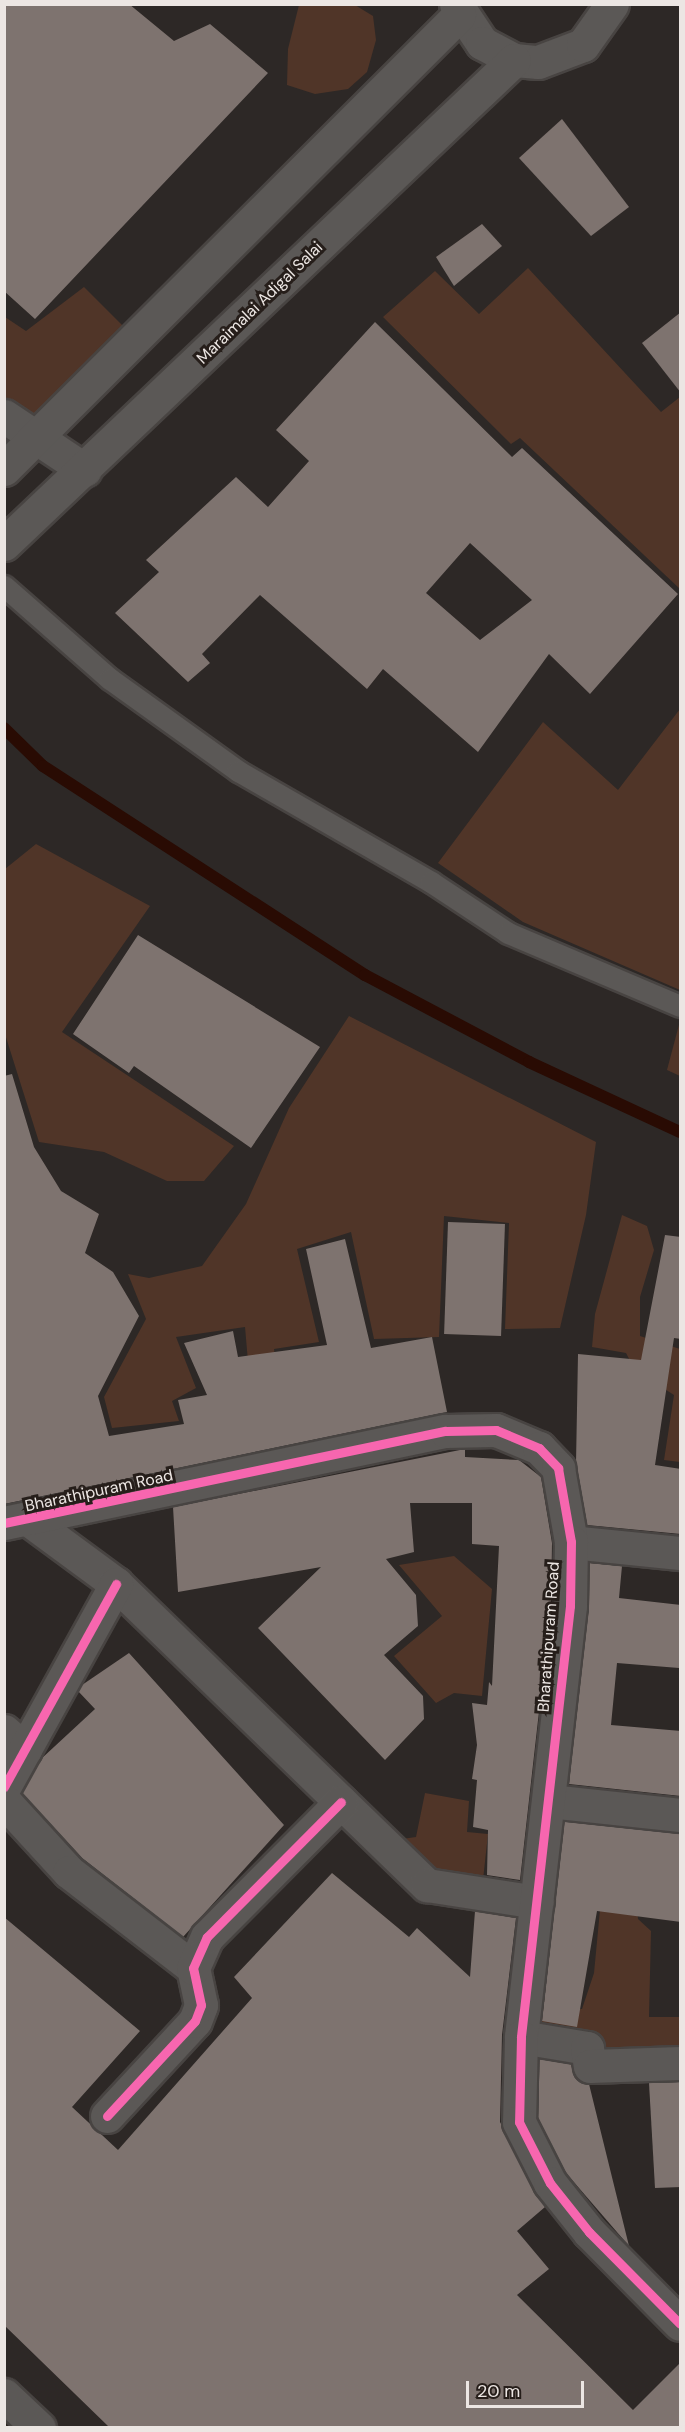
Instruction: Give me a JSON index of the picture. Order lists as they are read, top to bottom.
{
  "streets": {
    "street": ["Maraimalai Adigal Salai", "Bharathipuram Road"]
  },
  "scale_bar": "20 m"
}
